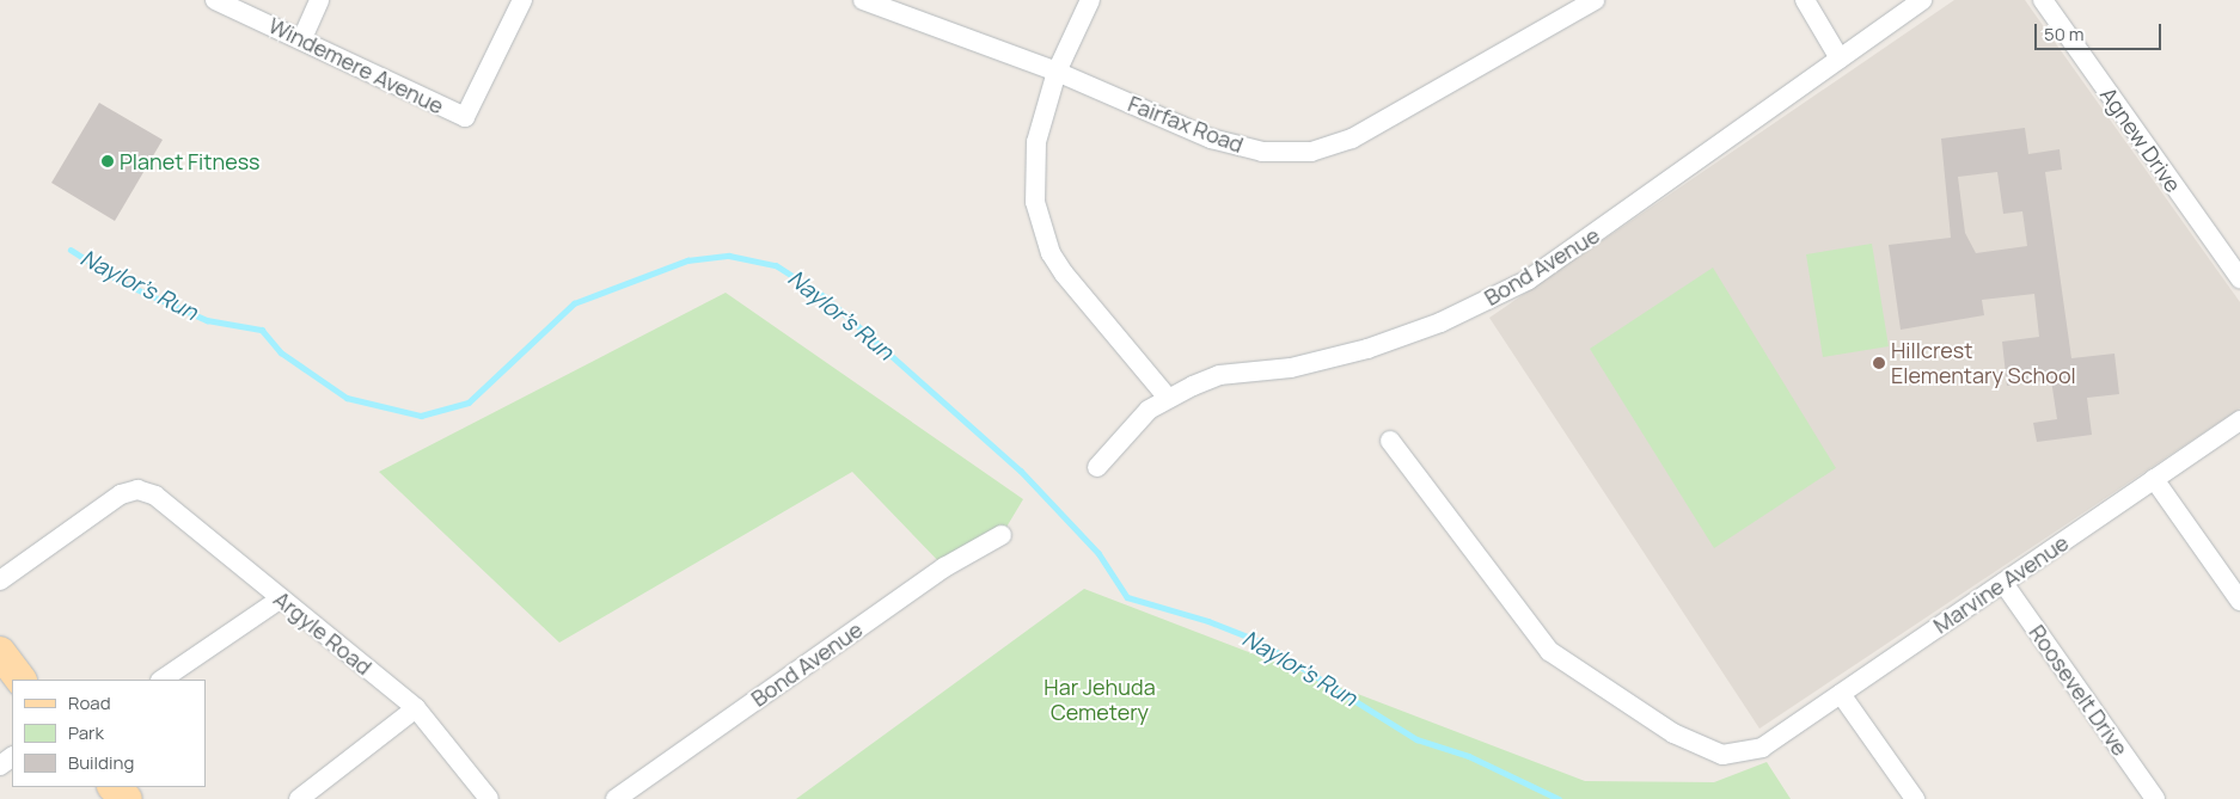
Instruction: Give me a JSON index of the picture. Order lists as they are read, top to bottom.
{
  "streets": {
    "street": [
      "Windemere Avenue",
      "Fairfax Road",
      "Agnew Drive",
      "Bond Avenue",
      "Marvine Avenue",
      "Argyle Road",
      "Roosevelt Drive"
    ]
  },
  "crossings": [
    ["Marvine Avenue", "Roosevelt Drive"]
  ],
  "water": ["Naylor's Run"],
  "parks": ["Har Jehuda Cemetery"],
  "places": ["Planet Fitness", "Hillcrest Elementary School"],
  "legend": ["Road", "Park", "Building"],
  "scale_bar": "50 m"
}
